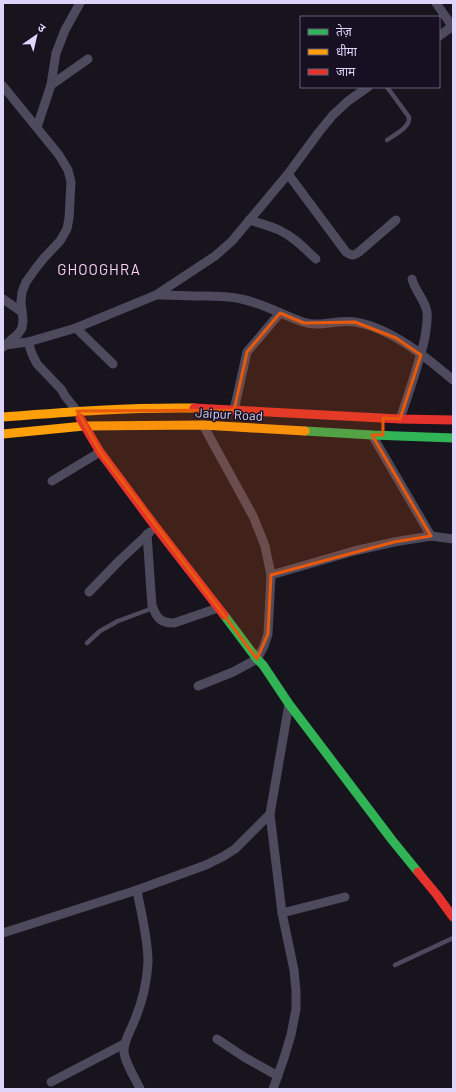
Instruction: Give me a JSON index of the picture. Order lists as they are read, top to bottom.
{
  "streets": {
    "main road": ["Jaipur Road"]
  },
  "districts": ["GHOOGHRA"],
  "legend": ["तेज़", "धीमा", "जाम"],
  "north": "top right"
}
